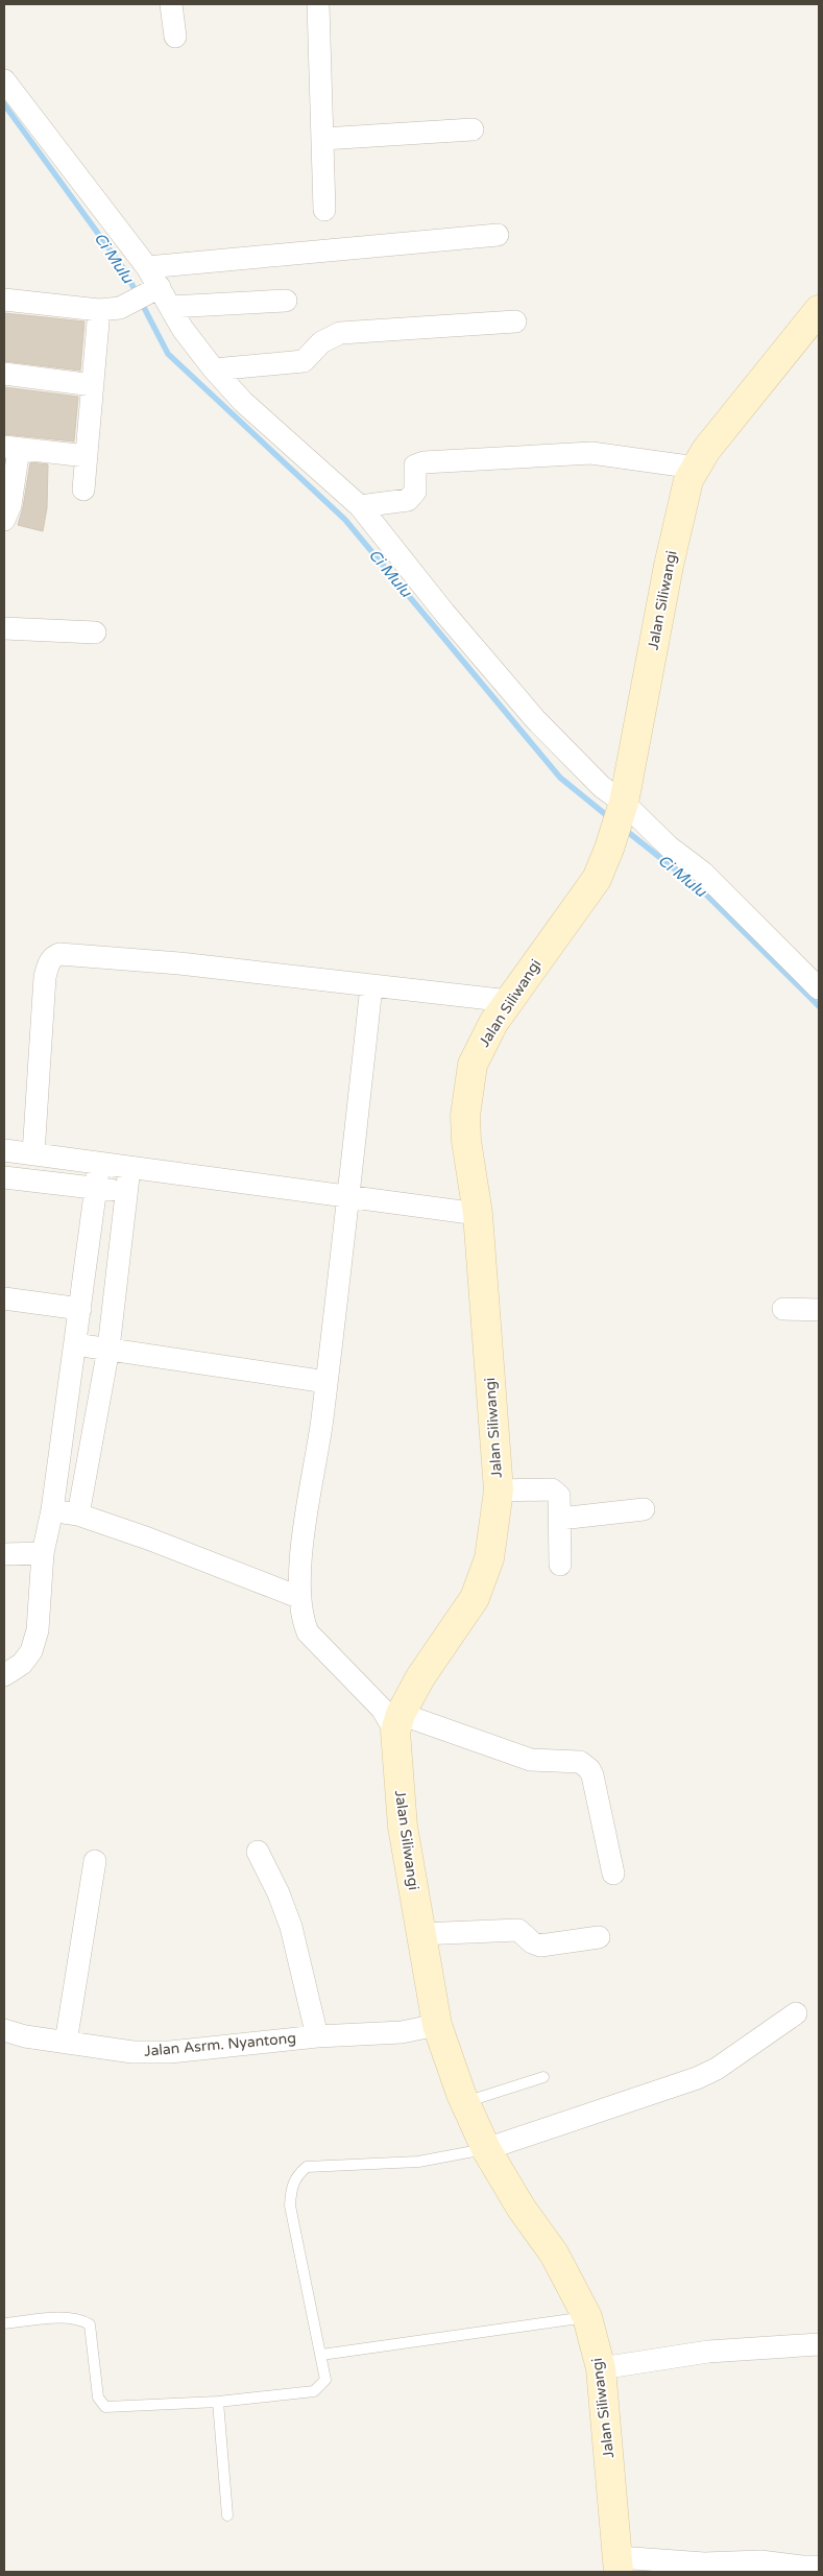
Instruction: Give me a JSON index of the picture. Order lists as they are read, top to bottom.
{
  "streets": {
    "street": ["Jalan Siliwangi", "Jalan Asrm. Nyantong"]
  },
  "crossings": [
    ["Jalan Siliwangi", "Jalan Asrm. Nyantong"]
  ],
  "water": ["Ci Mulu"]
}
